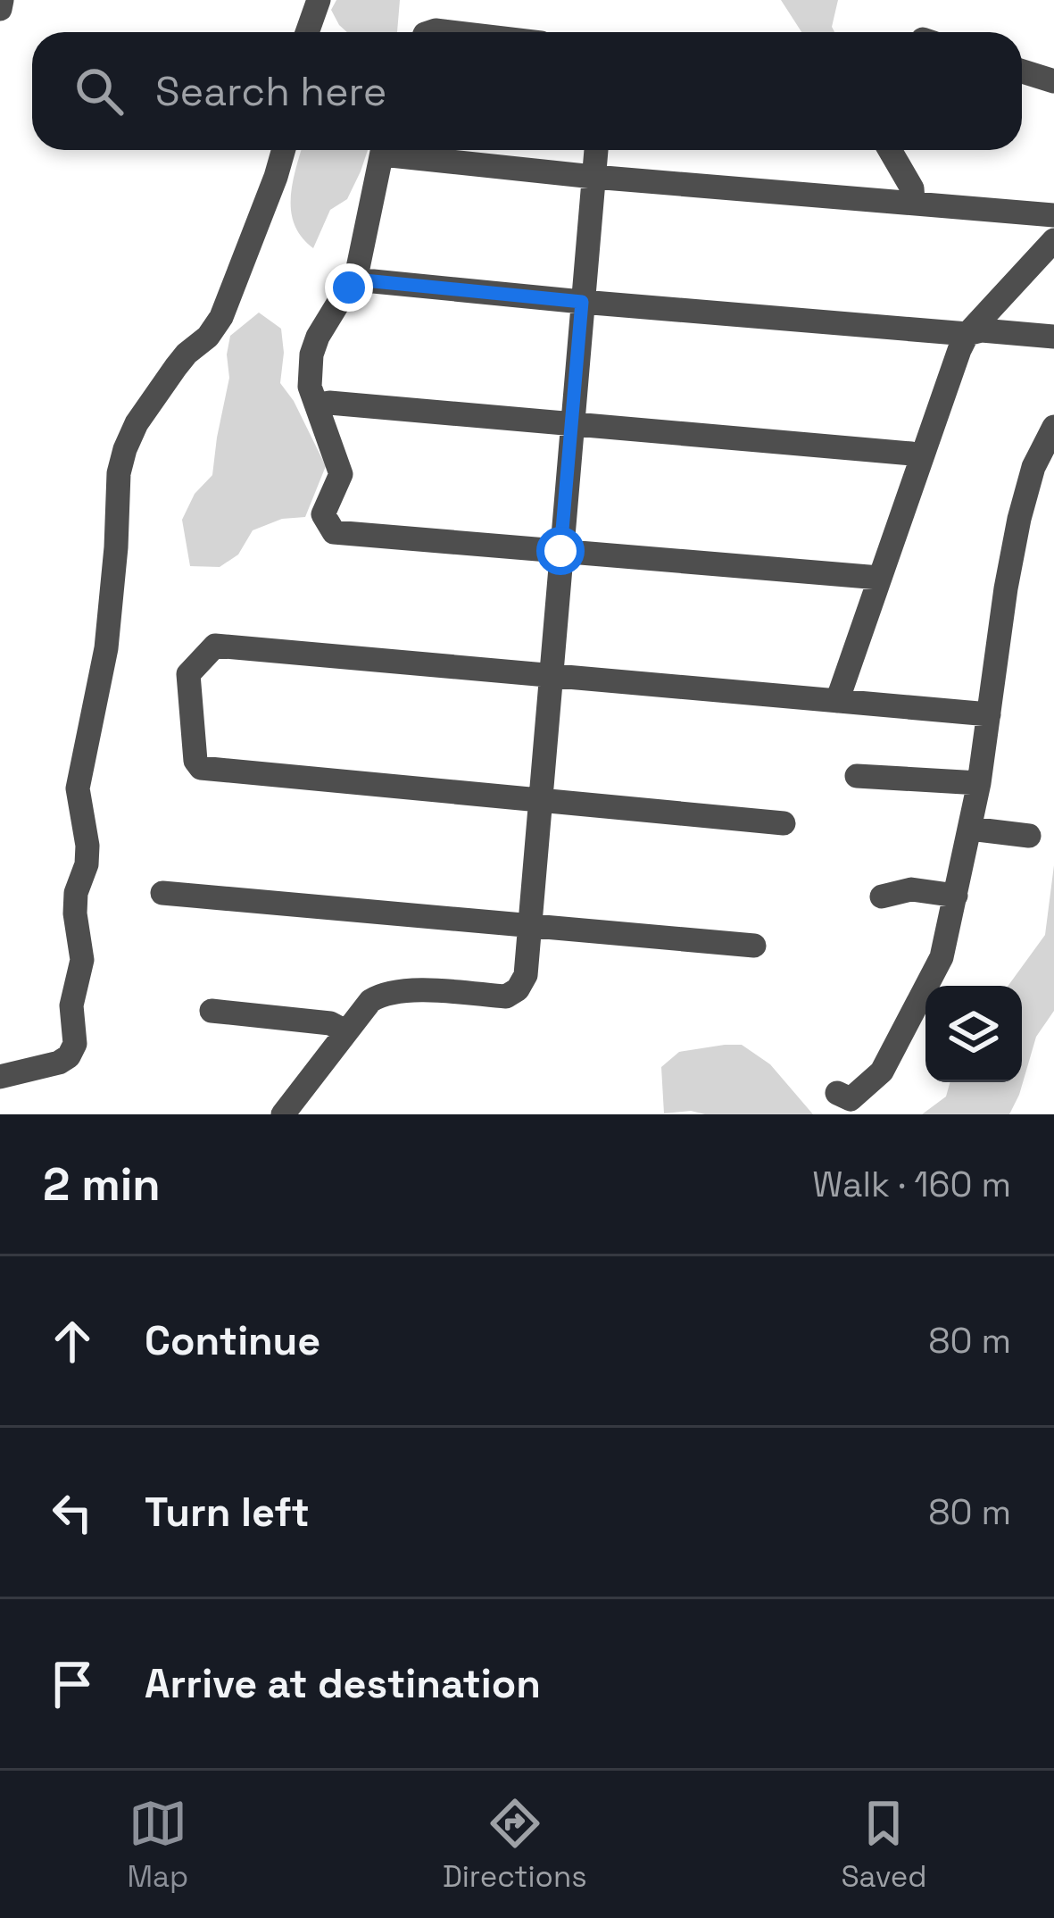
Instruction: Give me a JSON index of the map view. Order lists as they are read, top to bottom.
{
  "page": {
    "search": "Search here",
    "heading": ["2 min", "Walk · 160 m"],
    "list": [
      ["Continue", "80 m"],
      ["Turn left", "80 m"],
      "Arrive at destination"
    ],
    "nav": ["Map", "Directions", "Saved"]
  }
}
